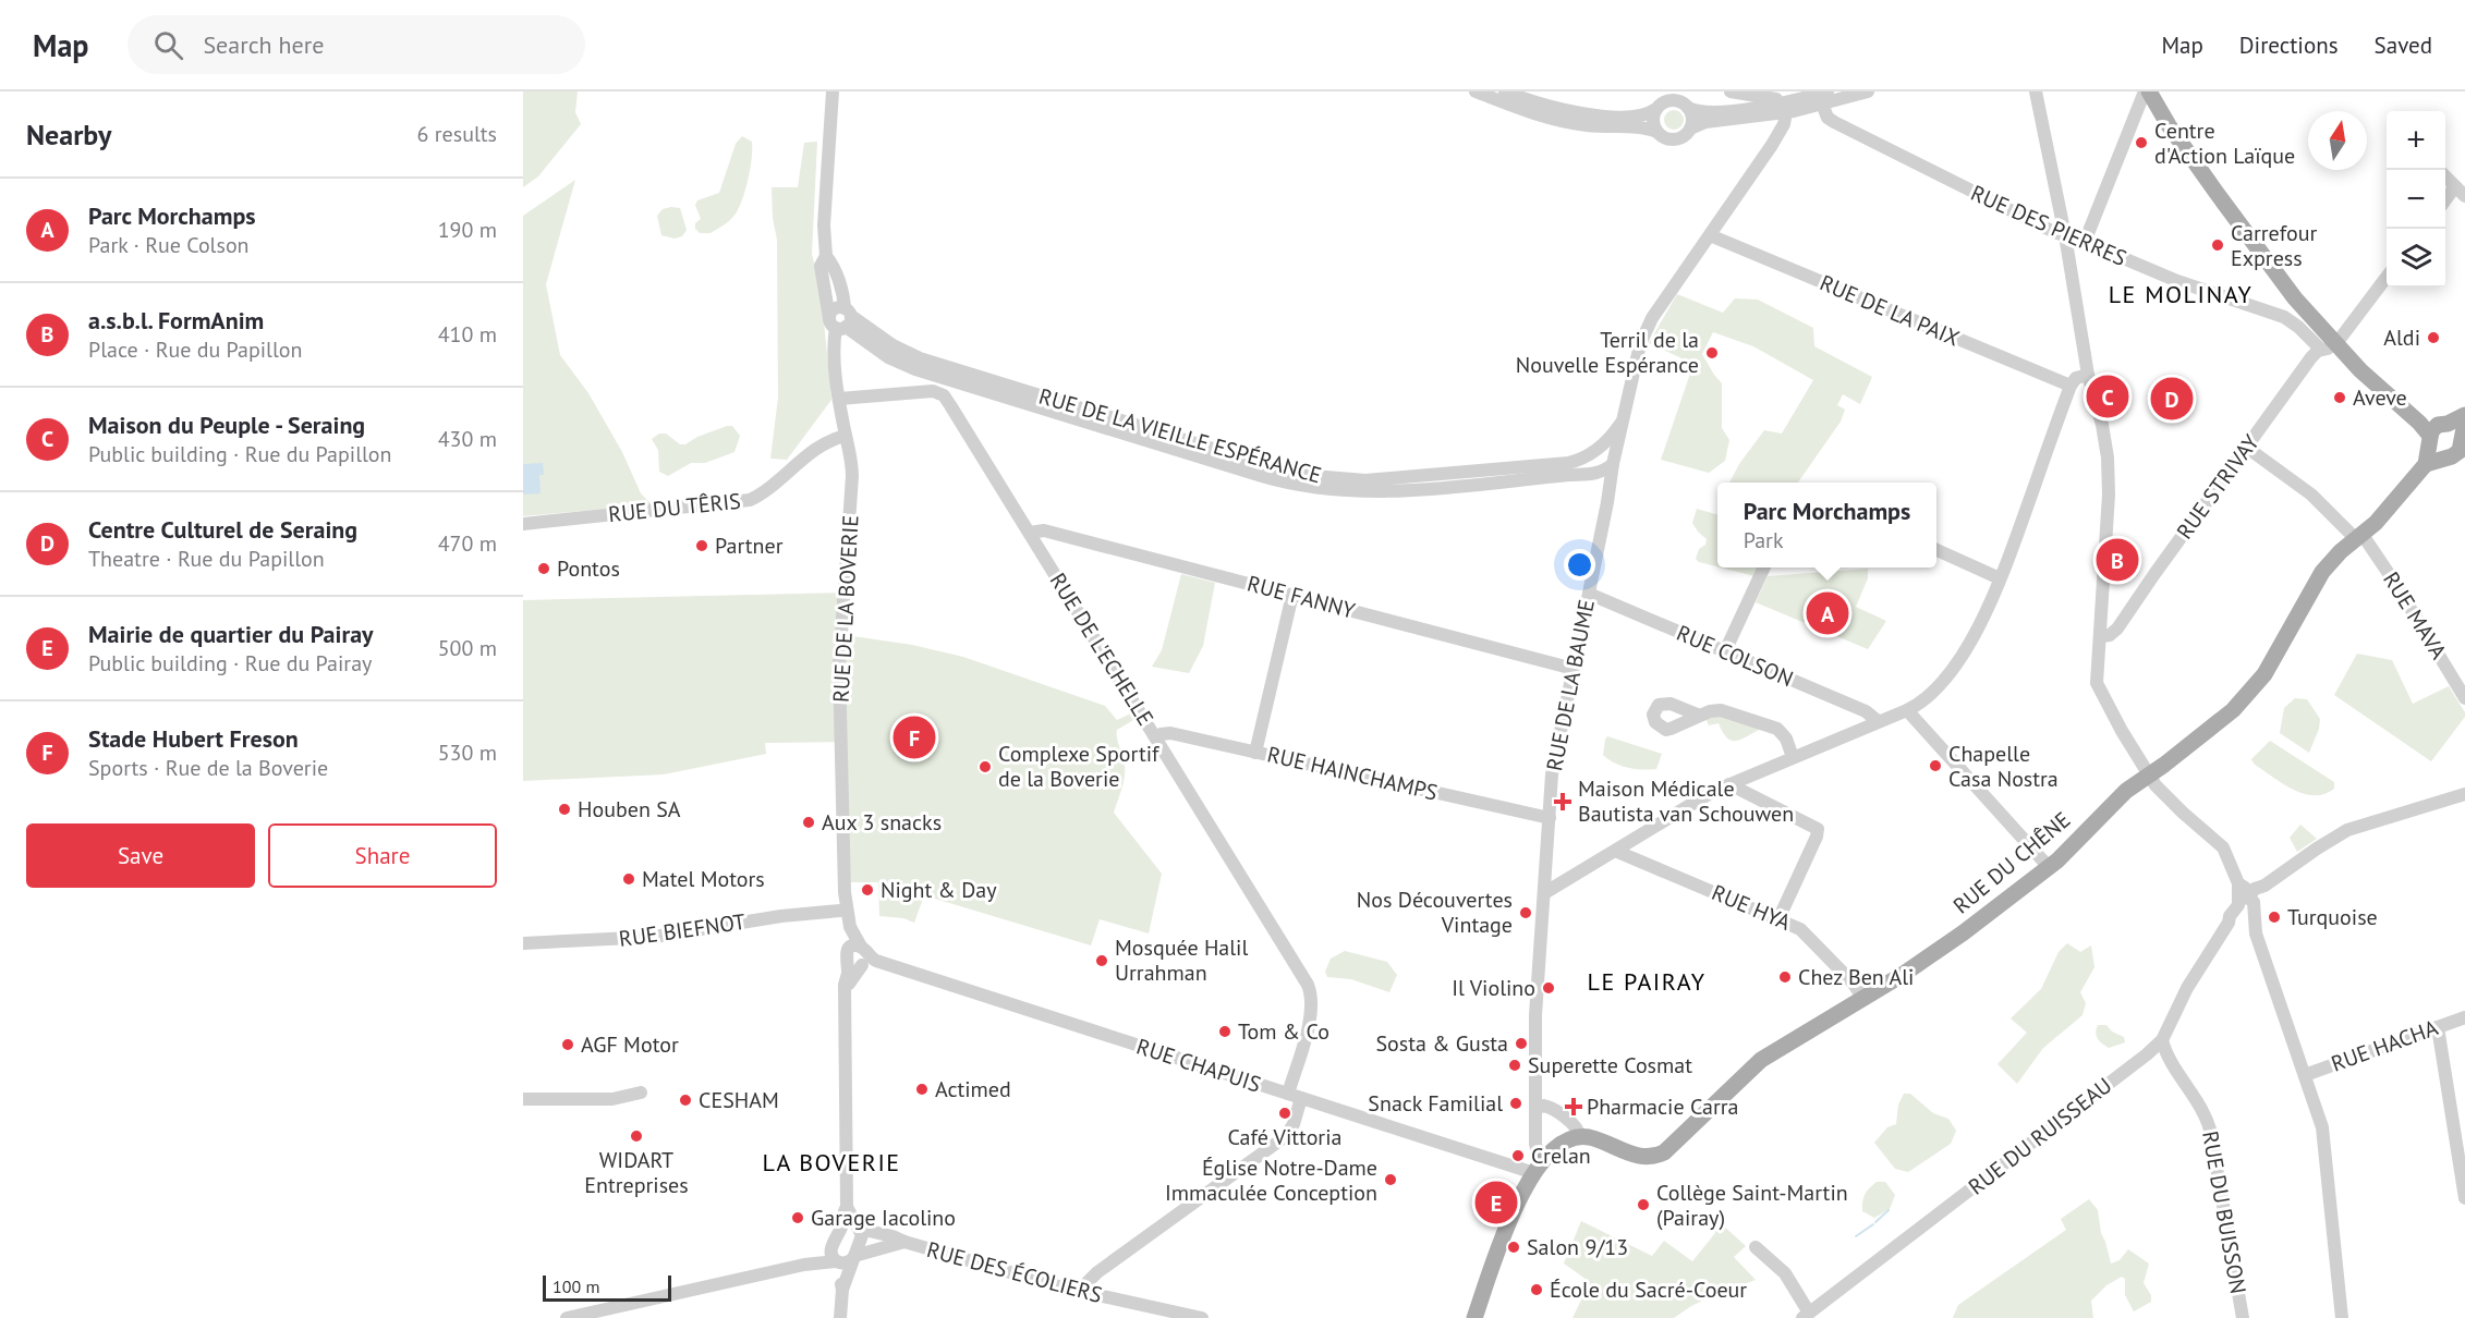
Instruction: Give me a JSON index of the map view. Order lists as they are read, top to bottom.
{
  "streets": {
    "main road": ["RUE DU CHÊNE"],
    "street": [
      "RUE DES PIERRES",
      "RUE DE LA PAIX",
      "RUE DE LA VIEILLE ESPÉRANCE",
      "RUE STRIVAY",
      "RUE DU TÊRIS",
      "RUE FANNY",
      "RUE DE LA BOVERIE",
      "RUE MAVA",
      "RUE DE L'ECHELLE",
      "RUE COLSON",
      "RUE DE LA BAUME",
      "RUE HAINCHAMPS",
      "RUE HYA",
      "RUE BIEFNOT",
      "RUE HACHA",
      "RUE CHAPUIS",
      "RUE DU RUISSEAU",
      "RUE DU BUISSON",
      "RUE DES ÉCOLIERS"
    ]
  },
  "crossings": [
    ["RUE DES PIERRES", "RUE STRIVAY"],
    ["RUE DE LA PAIX", "RUE DE LA BAUME"],
    ["RUE DE LA VIEILLE ESPÉRANCE", "RUE DE LA BOVERIE"],
    ["RUE DE LA VIEILLE ESPÉRANCE", "RUE DE LA BAUME"],
    ["RUE STRIVAY", "RUE MAVA"],
    ["RUE DU TÊRIS", "RUE DE LA BOVERIE"],
    ["RUE FANNY", "RUE DE L'ECHELLE"],
    ["RUE FANNY", "RUE DE LA BAUME"],
    ["RUE DE LA BOVERIE", "RUE DE L'ECHELLE"],
    ["RUE DE LA BOVERIE", "RUE BIEFNOT"],
    ["RUE DE LA BOVERIE", "RUE CHAPUIS"],
    ["RUE DE LA BOVERIE", "RUE DES ÉCOLIERS"],
    ["RUE MAVA", "RUE DU CHÊNE"],
    ["RUE DE L'ECHELLE", "RUE HAINCHAMPS"],
    ["RUE DE L'ECHELLE", "RUE CHAPUIS"],
    ["RUE COLSON", "RUE DE LA BAUME"],
    ["RUE DE LA BAUME", "RUE HAINCHAMPS"],
    ["RUE DE LA BAUME", "RUE CHAPUIS"],
    ["RUE DU CHÊNE", "RUE HYA"],
    ["RUE DU RUISSEAU", "RUE DU BUISSON"]
  ],
  "districts": ["LE MOLINAY", "LE PAIRAY", "LA BOVERIE"],
  "places": {
    "other": [
      "Centre d'Action Laïque",
      "Carrefour Express",
      "Aldi",
      "Terril de la Nouvelle Espérance",
      "Aveve",
      "Partner",
      "Pontos",
      "Chapelle Casa Nostra",
      "Complexe Sportif de la Boverie",
      "Houben SA",
      "Aux 3 snacks",
      "Matel Motors",
      "Night & Day",
      "Nos Découvertes Vintage",
      "Turquoise",
      "Mosquée Halil Urrahman",
      "Chez Ben Ali",
      "Il Violino",
      "Tom & Co",
      "Sosta & Gusta",
      "AGF Motor",
      "Superette Cosmat",
      "Actimed",
      "CESHAM",
      "Snack Familial",
      "Café Vittoria",
      "WIDART Entreprises",
      "Crelan",
      "Église Notre-Dame Immaculée Conception",
      "Collège Saint-Martin (Pairay)",
      "Garage Iacolino",
      "Salon 9/13",
      "École du Sacré-Coeur"
    ],
    "health": ["Maison Médicale Bautista van Schouwen", "Pharmacie Carra"]
  },
  "scale_bar": "100 m",
  "north": "top",
  "page": {
    "header": "Map",
    "search": "Search here",
    "nav": ["Map", "Directions", "Saved"],
    "heading": ["Nearby", "6 results"],
    "map_buttons": ["+", "−"],
    "list": [
      {
        "mark": "A",
        "name": "Parc Morchamps",
        "note": "Park · Rue Colson",
        "value": "190 m"
      },
      {
        "mark": "B",
        "name": "a.s.b.l. FormAnim",
        "note": "Place · Rue du Papillon",
        "value": "410 m"
      },
      {
        "mark": "C",
        "name": "Maison du Peuple - Seraing",
        "note": "Public building · Rue du Papillon",
        "value": "430 m"
      },
      {
        "mark": "D",
        "name": "Centre Culturel de Seraing",
        "note": "Theatre · Rue du Papillon",
        "value": "470 m"
      },
      {
        "mark": "E",
        "name": "Mairie de quartier du Pairay",
        "note": "Public building · Rue du Pairay",
        "value": "500 m"
      },
      {
        "mark": "F",
        "name": "Stade Hubert Freson",
        "note": "Sports · Rue de la Boverie",
        "value": "530 m"
      }
    ],
    "pins": [
      "C",
      "D",
      "B",
      "A",
      "F",
      "E"
    ],
    "popup": ["Parc Morchamps", "Park"],
    "buttons": ["Save", "Share"],
    "scale": "100 m"
  }
}
